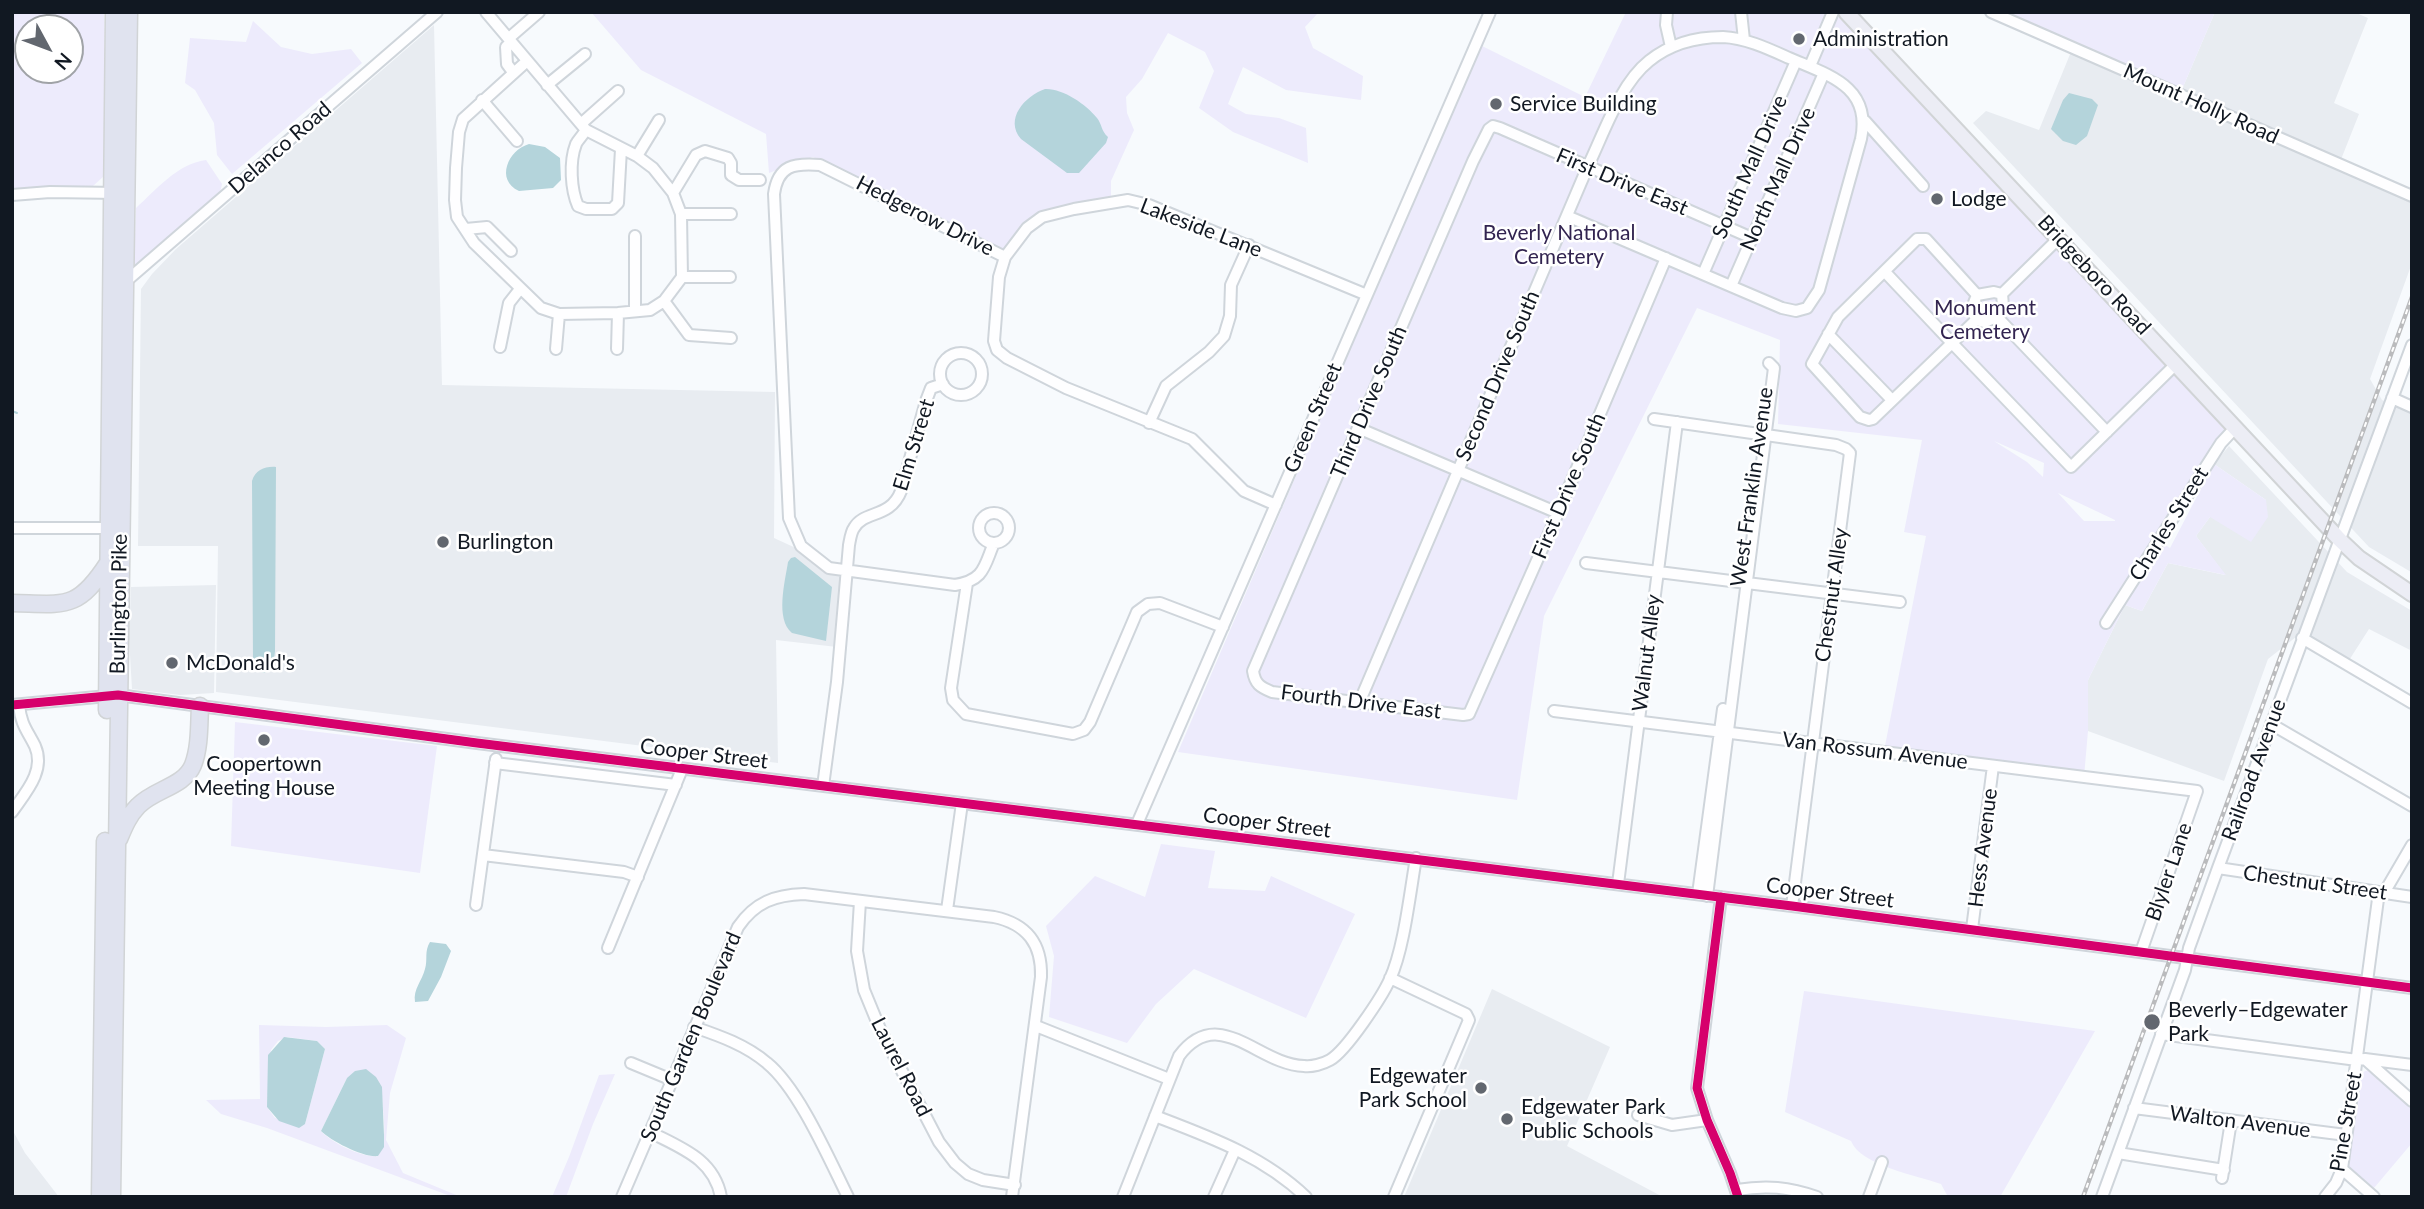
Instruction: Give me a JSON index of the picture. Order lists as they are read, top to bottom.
{
  "streets": {
    "highway": ["Burlington Pike"],
    "main road": ["Bridgeboro Road"],
    "street": [
      "Mount Holly Road",
      "Delanco Road",
      "South Mall Drive",
      "North Mall Drive",
      "First Drive East",
      "Hedgerow Drive",
      "Lakeside Lane",
      "Second Drive South",
      "Third Drive South",
      "Green Street",
      "Elm Street",
      "First Drive South",
      "West Franklin Avenue",
      "Charles Street",
      "Chestnut Alley",
      "Walnut Alley",
      "Fourth Drive East",
      "Van Rossum Avenue",
      "Cooper Street",
      "Railroad Avenue",
      "Hess Avenue",
      "Blyler Lane",
      "Chestnut Street",
      "South Garden Boulevard",
      "Laurel Road",
      "Walton Avenue",
      "Pine Street"
    ]
  },
  "crossings": [
    ["Delanco Road", "Burlington Pike"],
    ["South Mall Drive", "First Drive East"],
    ["South Mall Drive", "Second Drive South"],
    ["North Mall Drive", "First Drive East"],
    ["North Mall Drive", "Second Drive South"],
    ["First Drive East", "Second Drive South"],
    ["First Drive East", "Third Drive South"],
    ["Hedgerow Drive", "Lakeside Lane"],
    ["Hedgerow Drive", "Elm Street"],
    ["Lakeside Lane", "Green Street"],
    ["Bridgeboro Road", "Charles Street"],
    ["Bridgeboro Road", "Railroad Avenue"],
    ["Second Drive South", "Fourth Drive East"],
    ["Third Drive South", "Fourth Drive East"],
    ["Green Street", "Cooper Street"],
    ["Elm Street", "Cooper Street"],
    ["First Drive South", "Fourth Drive East"],
    ["West Franklin Avenue", "Chestnut Alley"],
    ["West Franklin Avenue", "Van Rossum Avenue"],
    ["West Franklin Avenue", "Cooper Street"],
    ["Chestnut Alley", "Van Rossum Avenue"],
    ["Chestnut Alley", "Cooper Street"],
    ["Burlington Pike", "Cooper Street"],
    ["Walnut Alley", "Van Rossum Avenue"],
    ["Walnut Alley", "Cooper Street"],
    ["Van Rossum Avenue", "Hess Avenue"],
    ["Van Rossum Avenue", "Blyler Lane"],
    ["Cooper Street", "Railroad Avenue"],
    ["Cooper Street", "Hess Avenue"],
    ["Cooper Street", "Blyler Lane"],
    ["Cooper Street", "Pine Street"],
    ["Railroad Avenue", "Chestnut Street"],
    ["Railroad Avenue", "Walton Avenue"],
    ["Chestnut Street", "Pine Street"],
    ["South Garden Boulevard", "Laurel Road"],
    ["Walton Avenue", "Pine Street"]
  ],
  "parks": ["Beverly National Cemetery", "Monument Cemetery"],
  "places": [
    "Administration",
    "Service Building",
    "Lodge",
    "Burlington",
    "McDonald's",
    "Coopertown Meeting House",
    "Beverly–Edgewater Park",
    "Edgewater Park School",
    "Edgewater Park Public Schools"
  ],
  "north": "bottom right"
}
